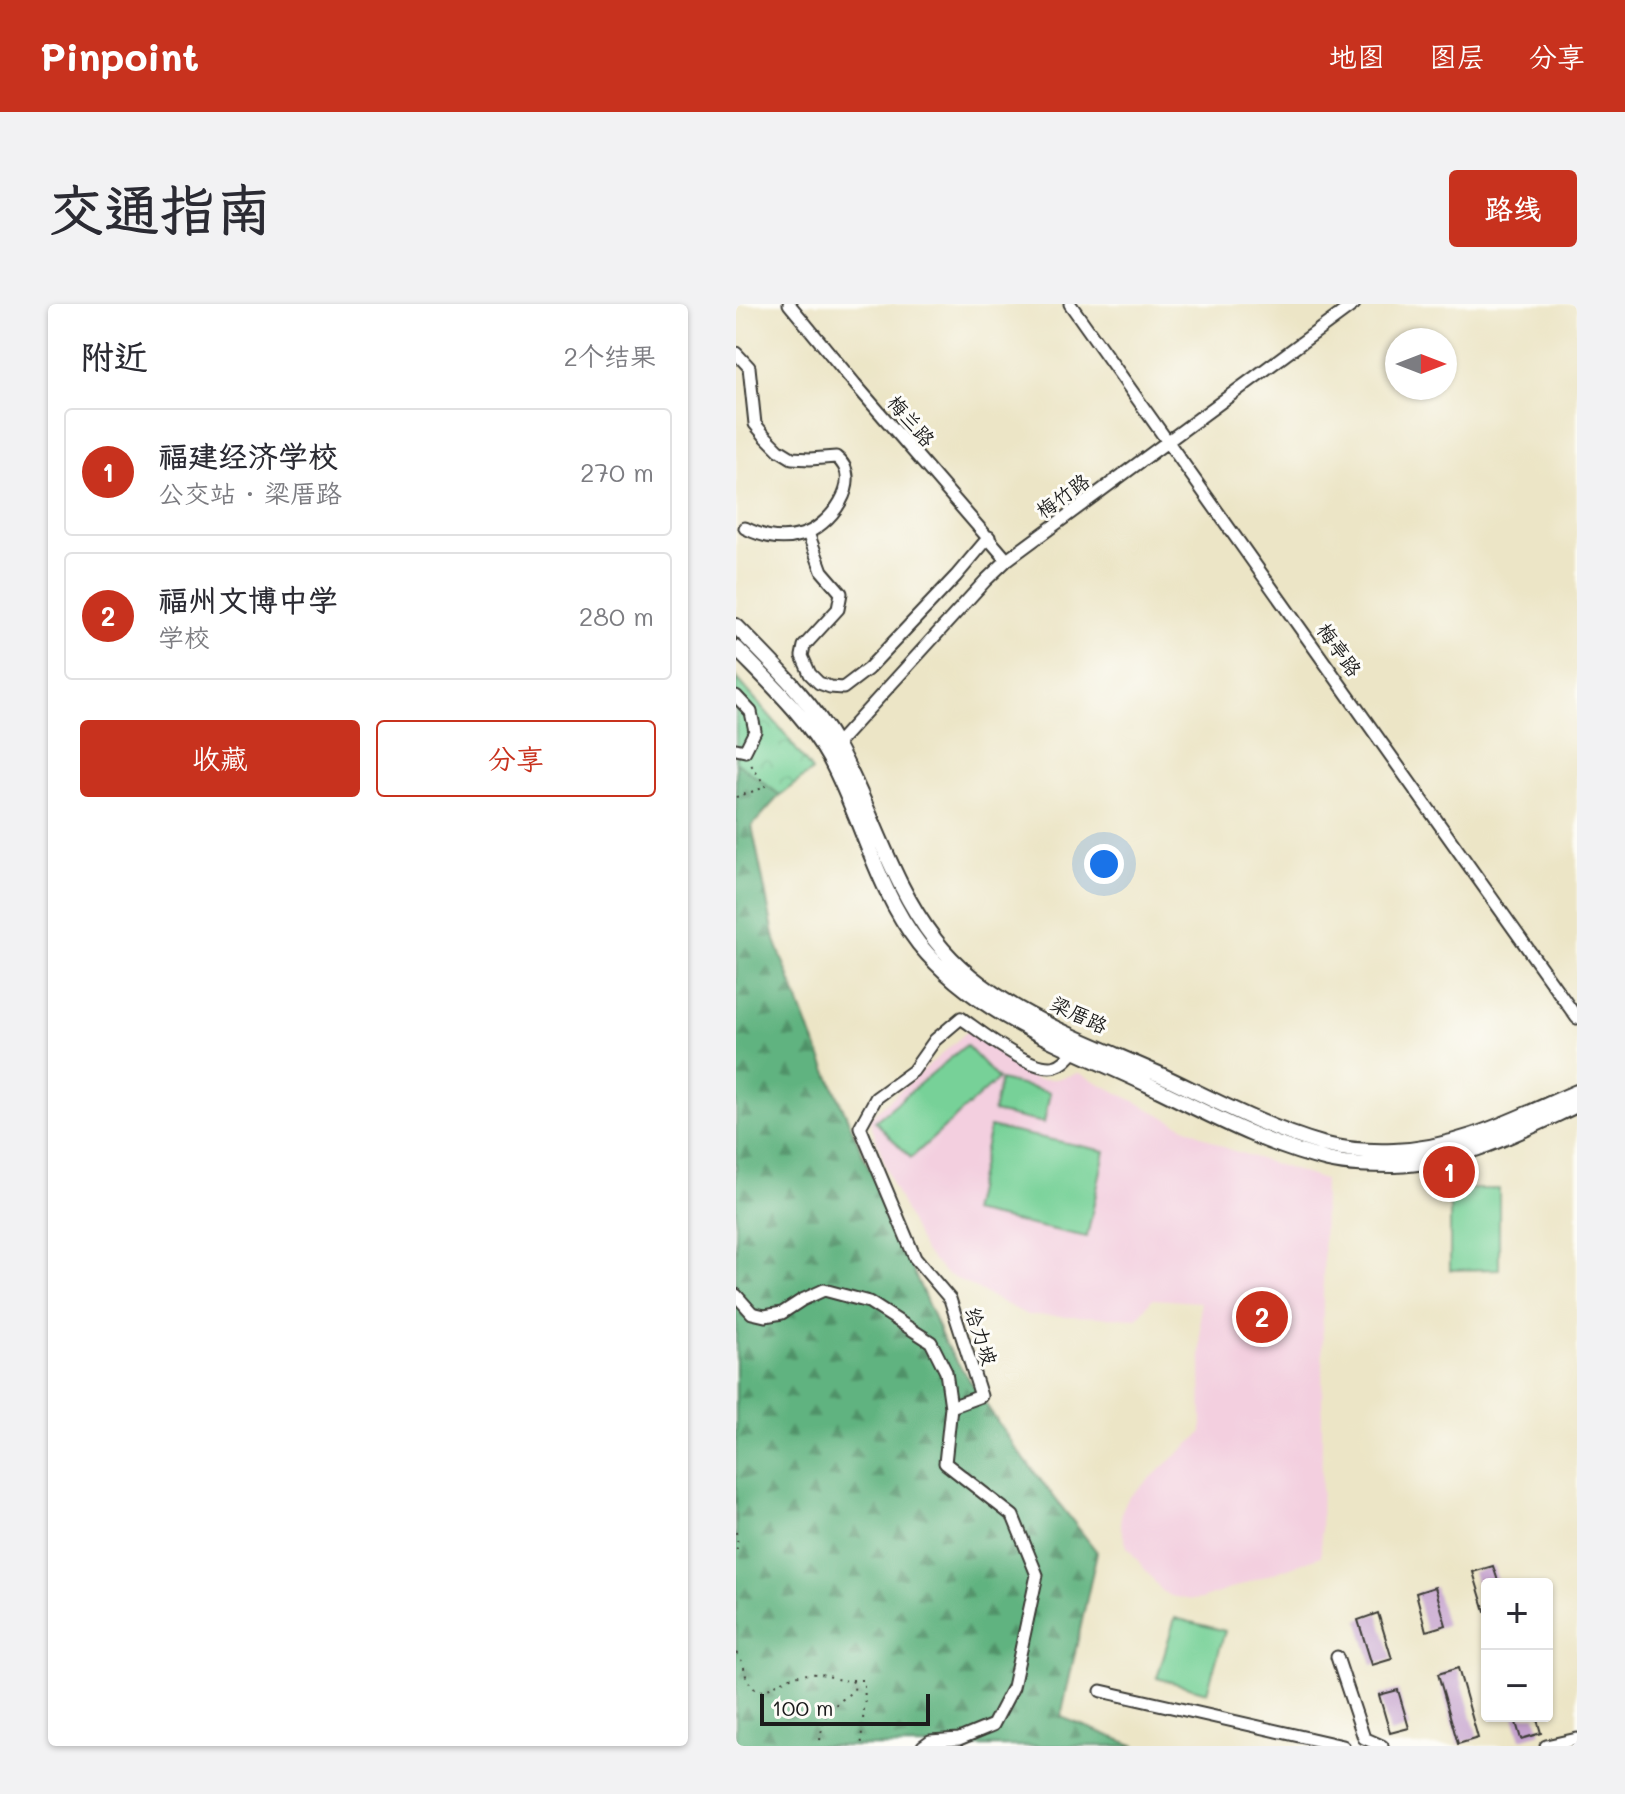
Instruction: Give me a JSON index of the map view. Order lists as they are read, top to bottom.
{
  "streets": {
    "main road": ["梁厝路"],
    "street": [
      "梅兰路",
      "梅竹路",
      "梅亭路",
      "给力坡"
    ]
  },
  "crossings": [
    ["梅兰路", "梅竹路"],
    ["梅竹路", "梅亭路"],
    ["梅竹路", "梁厝路"],
    ["梁厝路", "给力坡"]
  ],
  "scale_bar": "100 m",
  "north": "right",
  "page": {
    "header": "Pinpoint",
    "nav": ["地图", "图层", "分享"],
    "buttons": [
      "路线",
      ["收藏", "分享"]
    ],
    "title": "交通指南",
    "heading": ["附近", "2个结果"],
    "list": [
      {
        "mark": "1",
        "name": "福建经济学校",
        "note": "公交站 · 梁厝路",
        "value": "270 m"
      },
      {
        "mark": "2",
        "name": "福州文博中学",
        "note": "学校",
        "value": "280 m"
      }
    ],
    "pins": ["1", "2"],
    "map_buttons": ["+", "−"],
    "scale": "100 m"
  }
}
